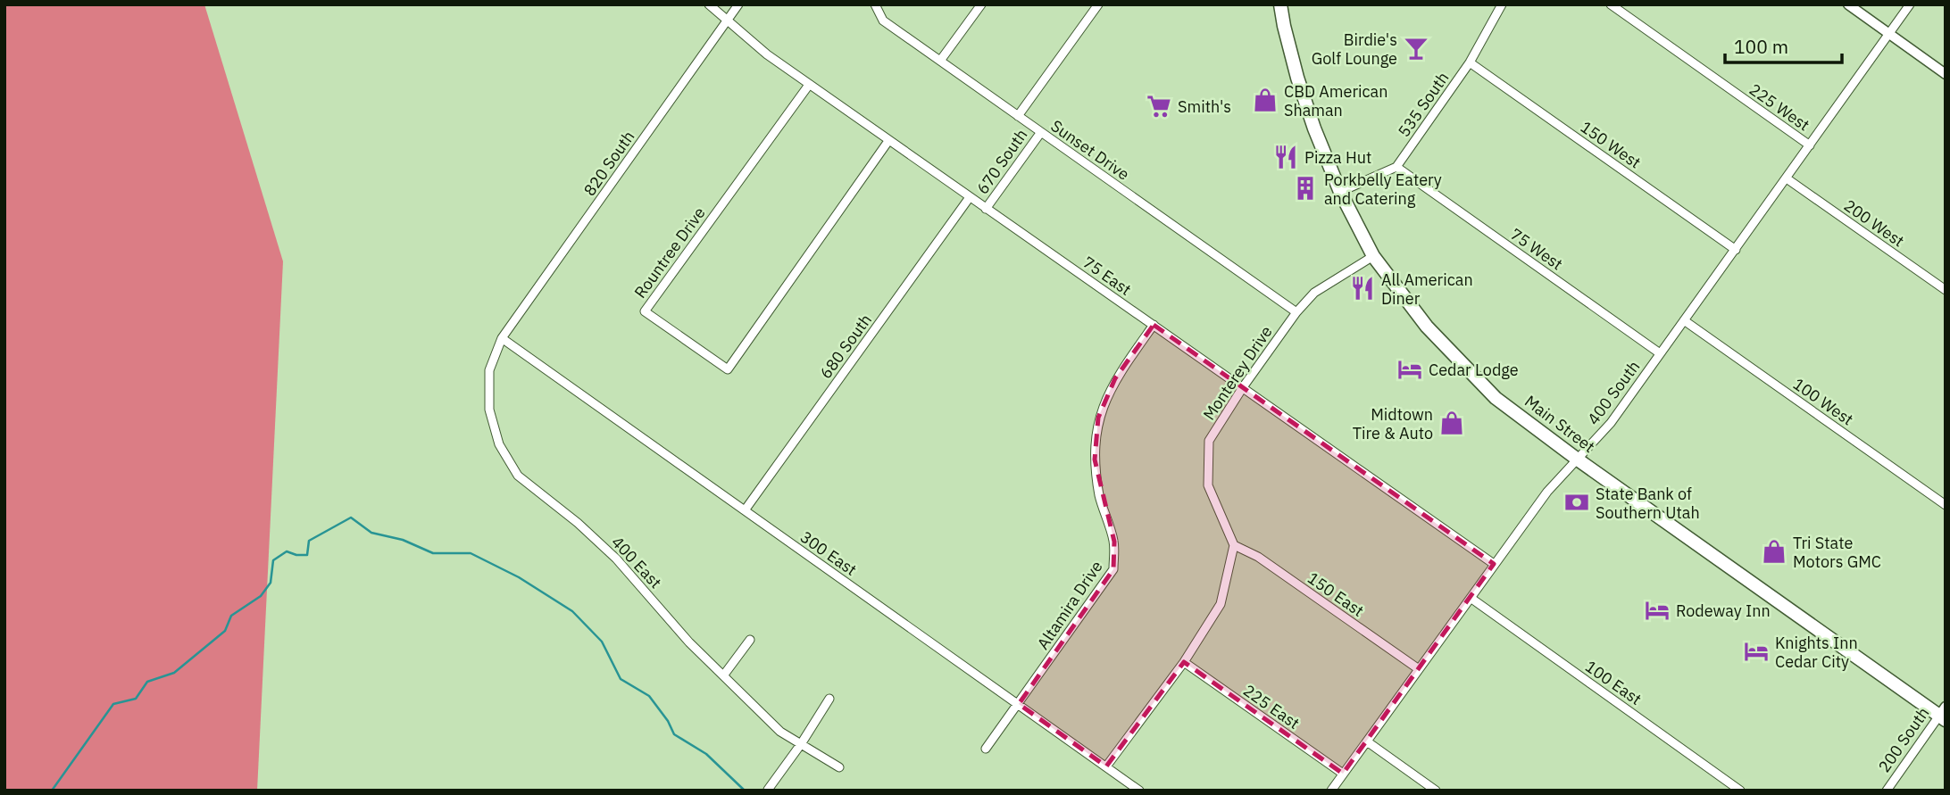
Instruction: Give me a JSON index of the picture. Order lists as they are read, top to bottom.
{
  "streets": {
    "main road": ["Main Street"],
    "street": [
      "535 South",
      "225 West",
      "150 West",
      "Sunset Drive",
      "670 South",
      "820 South",
      "200 West",
      "75 West",
      "Rountree Drive",
      "75 East",
      "680 South",
      "Monterey Drive",
      "400 South",
      "100 West",
      "300 East",
      "400 East",
      "150 East",
      "Altamira Drive",
      "100 East",
      "225 East",
      "200 South"
    ]
  },
  "crossings": [
    ["535 South", "150 West"],
    ["535 South", "75 West"],
    ["225 West", "400 South"],
    ["150 West", "400 South"],
    ["Sunset Drive", "670 South"],
    ["Sunset Drive", "Monterey Drive"],
    ["670 South", "75 East"],
    ["820 South", "75 East"],
    ["820 South", "300 East"],
    ["820 South", "400 East"],
    ["200 West", "400 South"],
    ["75 West", "400 South"],
    ["Rountree Drive", "75 East"],
    ["75 East", "680 South"],
    ["75 East", "Monterey Drive"],
    ["75 East", "400 South"],
    ["75 East", "Altamira Drive"],
    ["680 South", "300 East"],
    ["Monterey Drive", "Main Street"],
    ["Monterey Drive", "150 East"],
    ["400 South", "100 West"],
    ["400 South", "Main Street"],
    ["400 South", "150 East"],
    ["400 South", "100 East"],
    ["400 South", "225 East"],
    ["Main Street", "200 South"],
    ["300 East", "400 East"],
    ["300 East", "Altamira Drive"]
  ],
  "places": {
    "bar": ["Birdie's Golf Lounge"],
    "shop": ["CBD American Shaman", "Midtown Tire & Auto", "Tri State Motors GMC"],
    "supermarket": ["Smith's"],
    "restaurant": ["Pizza Hut", "All American Diner"],
    "building": ["Porkbelly Eatery and Catering"],
    "hotel": ["Cedar Lodge", "Rodeway Inn", "Knights Inn Cedar City"],
    "bank": ["State Bank of Southern Utah"]
  },
  "scale_bar": "100 m"
}
